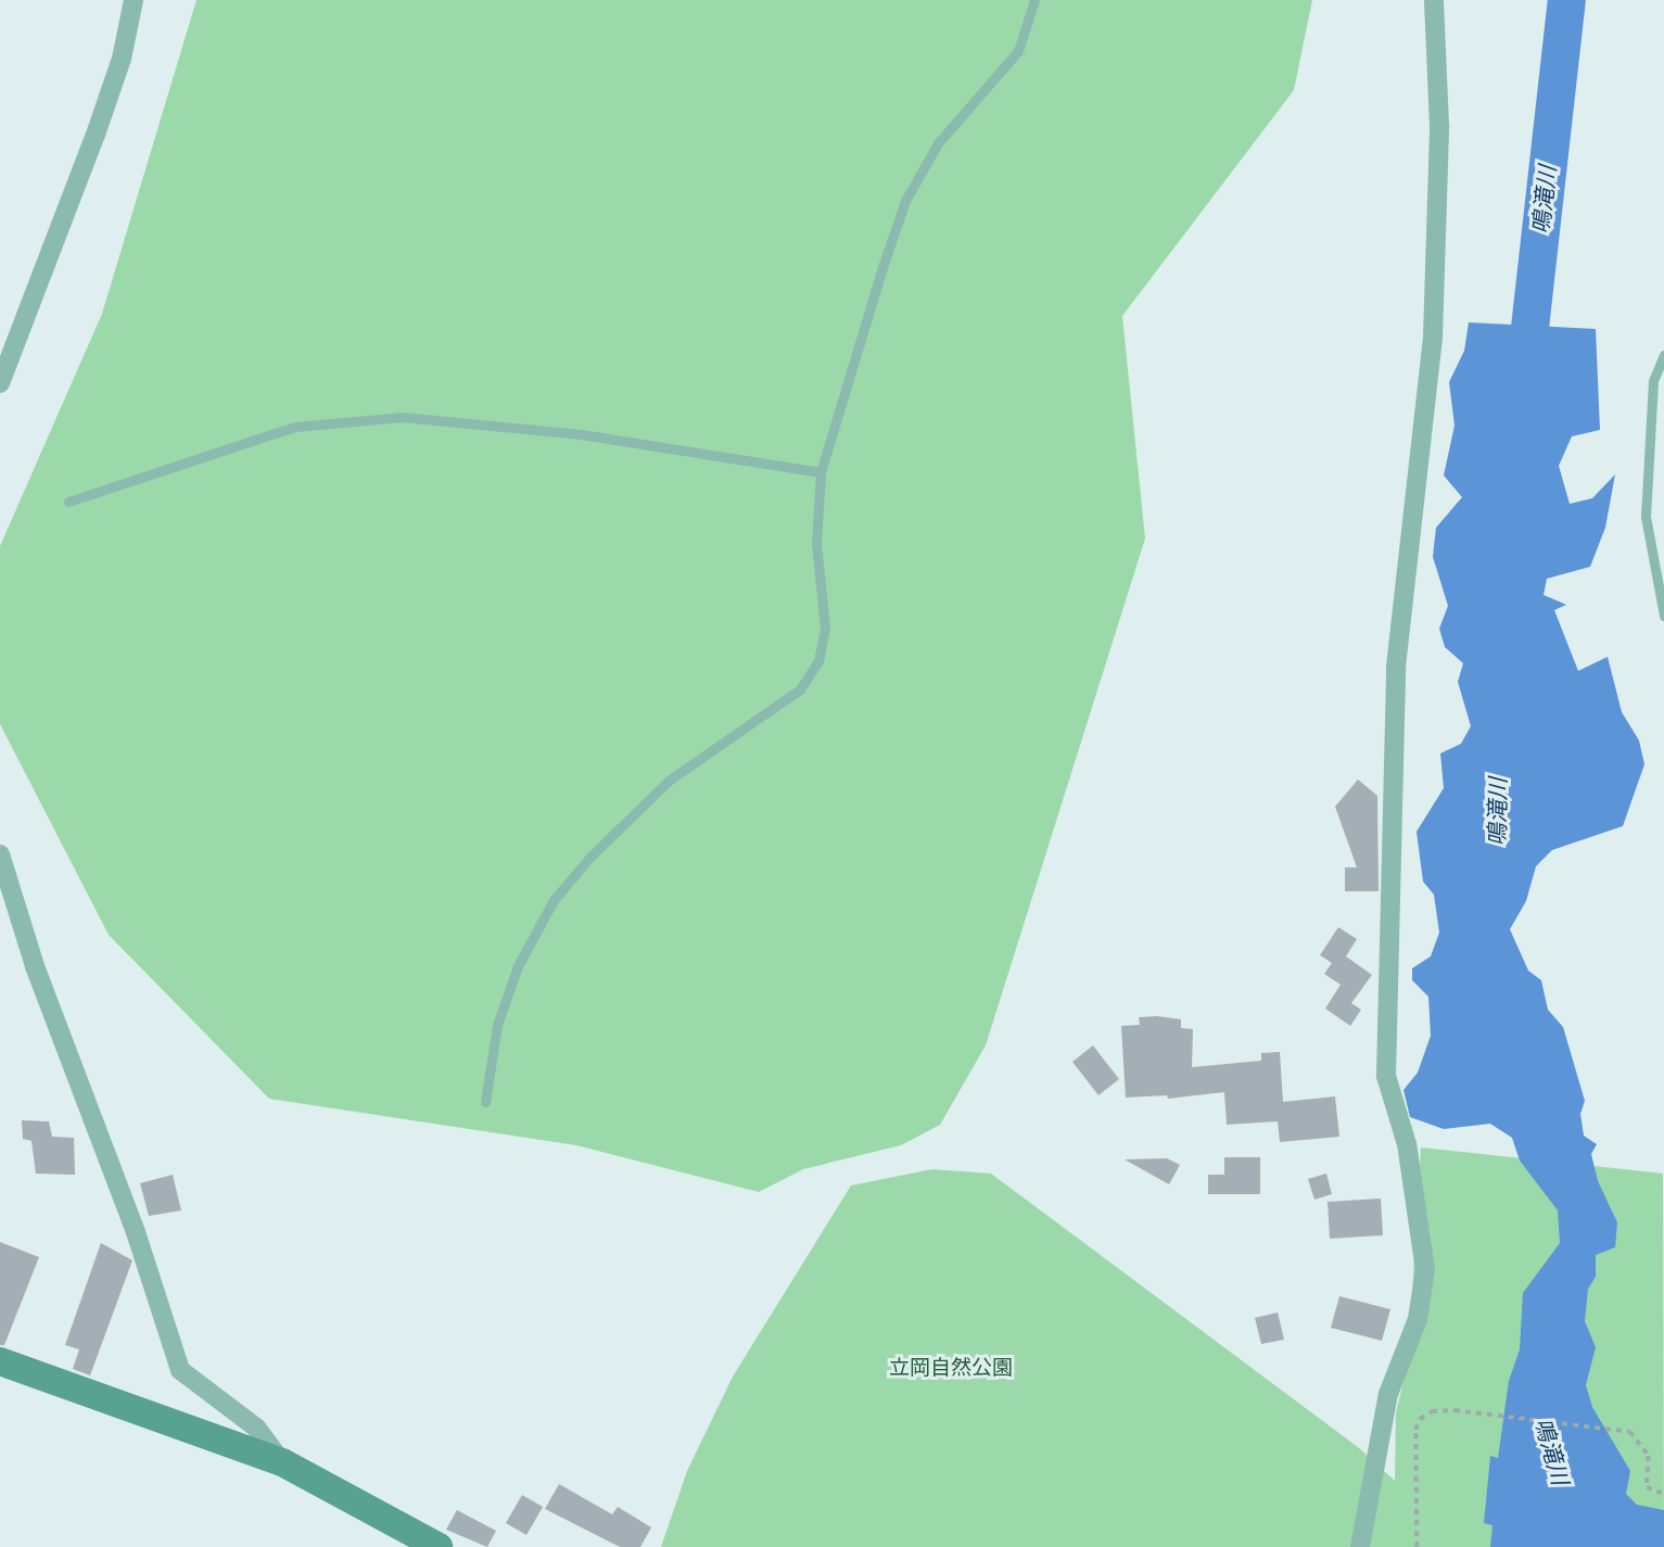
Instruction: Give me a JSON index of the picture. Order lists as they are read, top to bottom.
{
  "water": ["鳴滝川"],
  "parks": ["立岡自然公園"]
}
